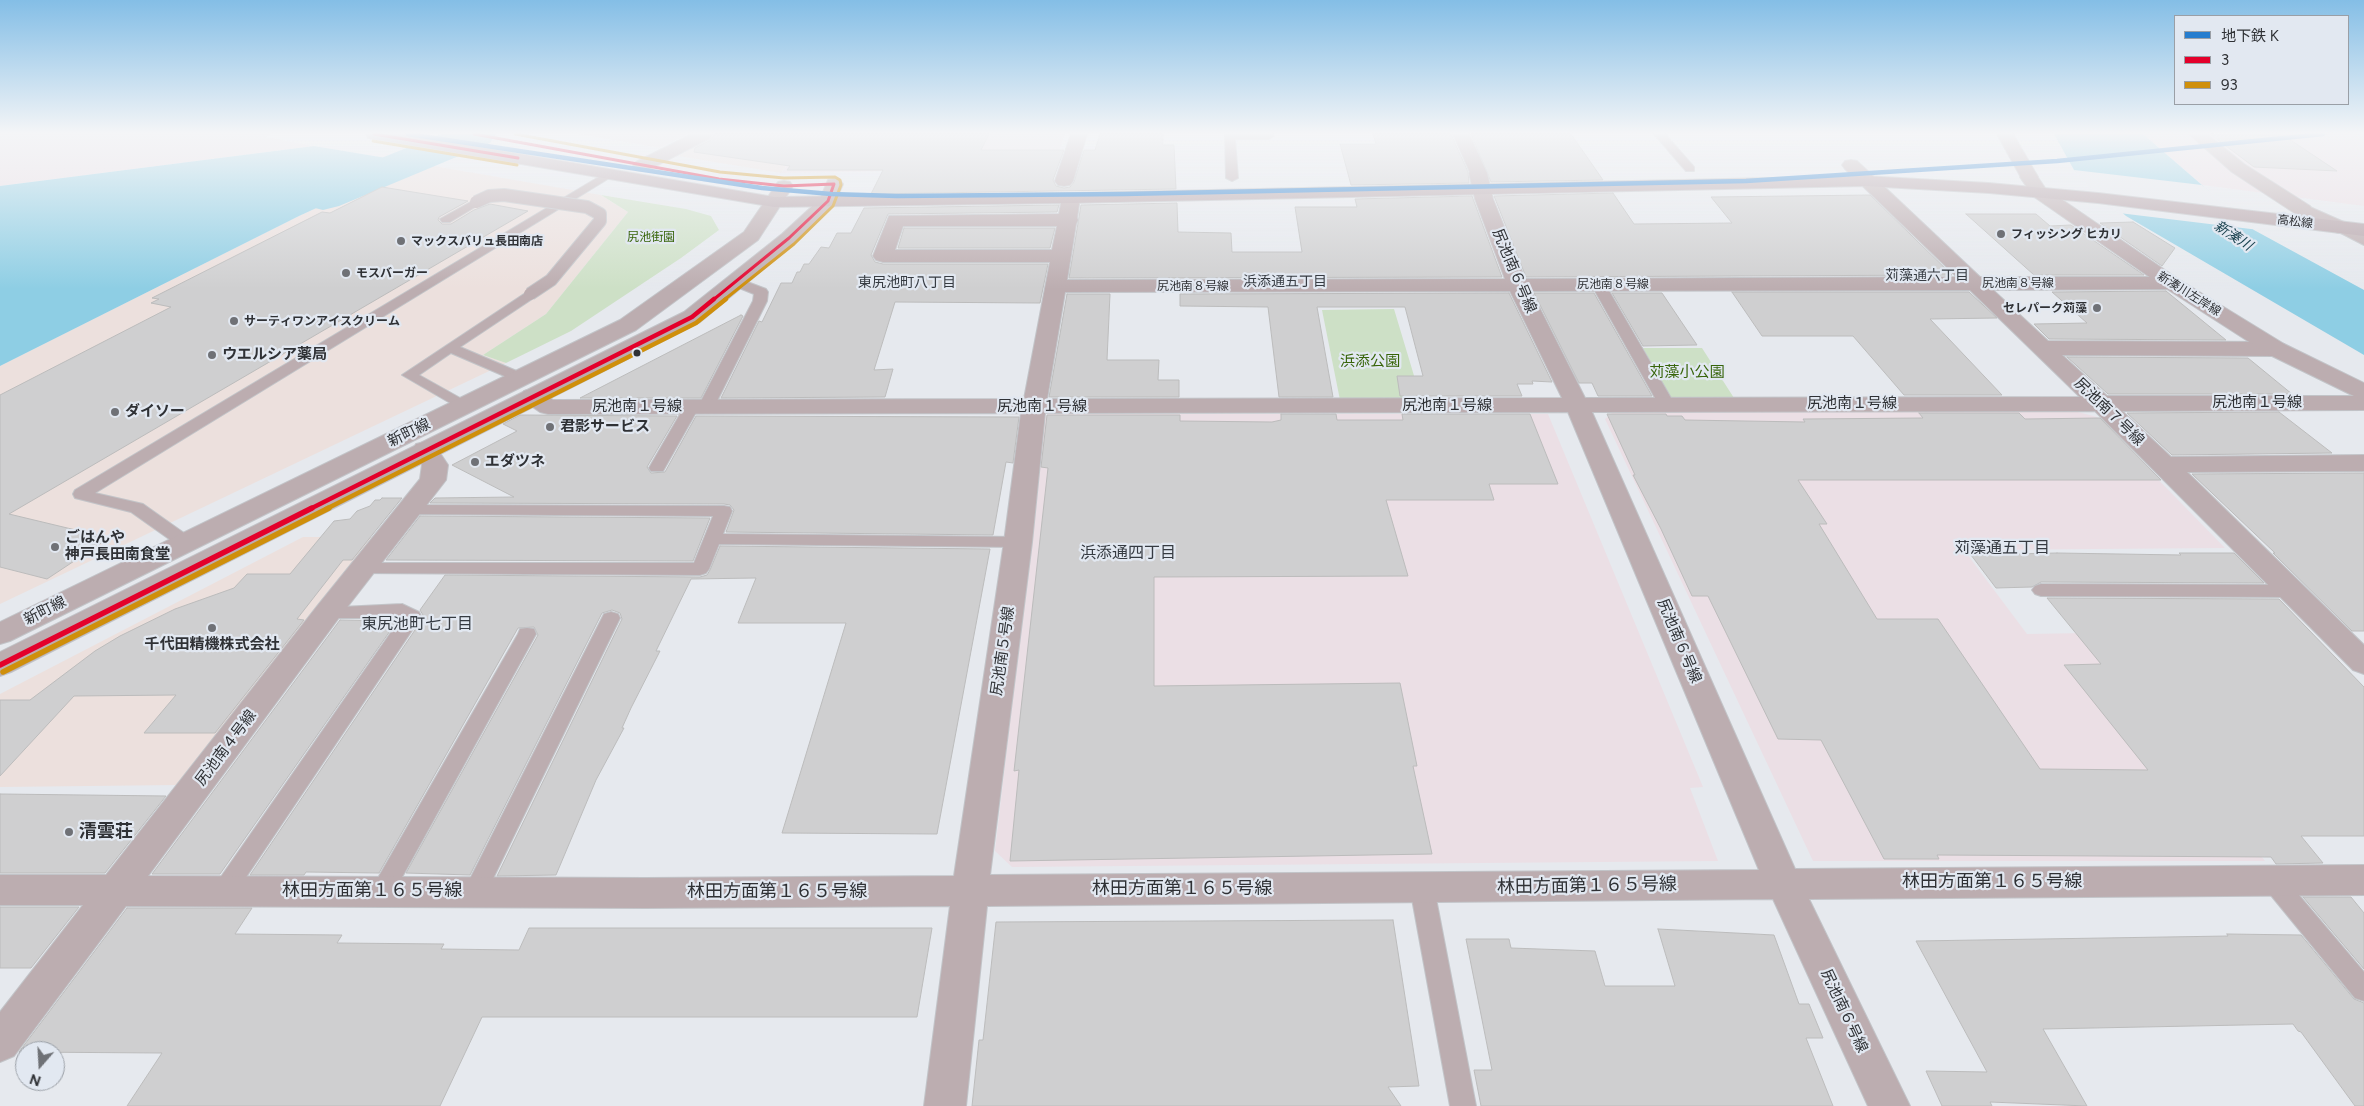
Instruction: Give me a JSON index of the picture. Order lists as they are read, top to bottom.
{
  "streets": {
    "main road": ["高松線"],
    "street": [
      "尻池南６号線",
      "尻池南８号線",
      "新湊川左岸線",
      "尻池南１号線",
      "尻池南７号線",
      "新町線",
      "尻池南５号線",
      "尻池南４号線",
      "林田方面第１６５号線"
    ]
  },
  "crossings": [
    ["高松線", "新町線"],
    ["高松線", "尻池南５号線"],
    ["尻池南６号線", "尻池南８号線"],
    ["尻池南６号線", "尻池南１号線"],
    ["尻池南６号線", "林田方面第１６５号線"],
    ["尻池南８号線", "新湊川左岸線"],
    ["尻池南８号線", "尻池南７号線"],
    ["尻池南８号線", "尻池南５号線"],
    ["尻池南１号線", "尻池南７号線"],
    ["尻池南１号線", "新町線"],
    ["尻池南１号線", "尻池南５号線"],
    ["新町線", "尻池南４号線"],
    ["尻池南５号線", "林田方面第１６５号線"],
    ["尻池南４号線", "林田方面第１６５号線"]
  ],
  "districts": [
    "苅藻通六丁目",
    "浜添通五丁目",
    "東尻池町八丁目",
    "苅藻通五丁目",
    "浜添通四丁目",
    "東尻池町七丁目"
  ],
  "water": ["新湊川"],
  "parks": ["尻池街園", "浜添公園", "苅藻小公園"],
  "places": [
    "フィッシング ヒカリ",
    "マックスバリュ長田南店",
    "モスバーガー",
    "セレパーク苅藻",
    "サーティワンアイスクリーム",
    "ウエルシア薬局",
    "ダイソー",
    "君影サービス",
    "エダツネ",
    "ごはんや 神戸長田南食堂",
    "千代田精機株式会社",
    "清雲荘"
  ],
  "lines": ["metro line K", "transit line 3", "transit line 93"],
  "legend": ["地下鉄 K", "3", "93"],
  "north": "bottom"
}
